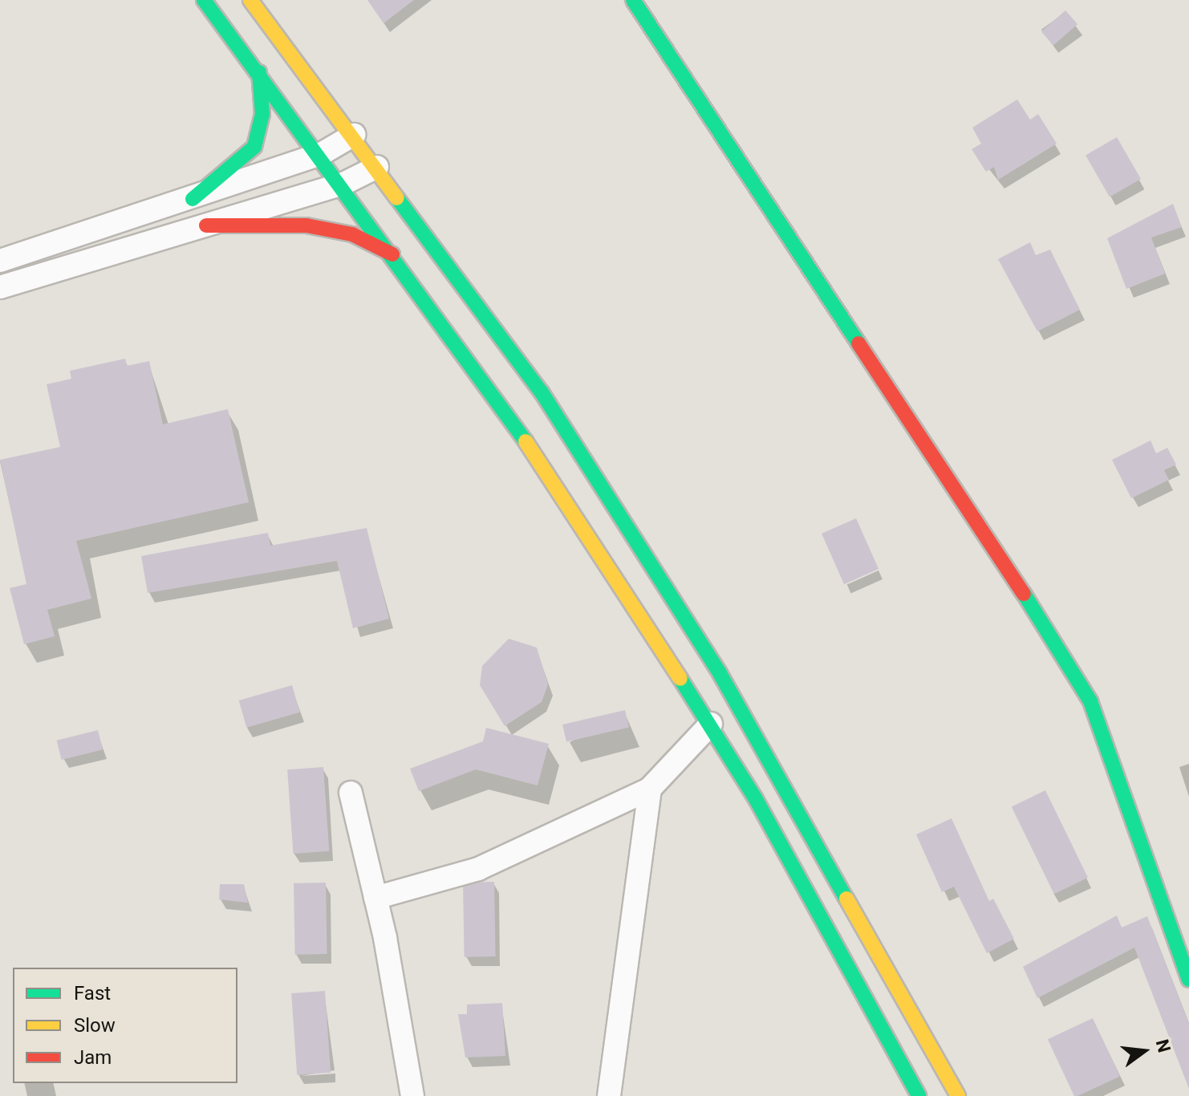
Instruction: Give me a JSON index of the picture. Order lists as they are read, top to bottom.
{
  "legend": ["Fast", "Slow", "Jam"],
  "north": "right"
}
